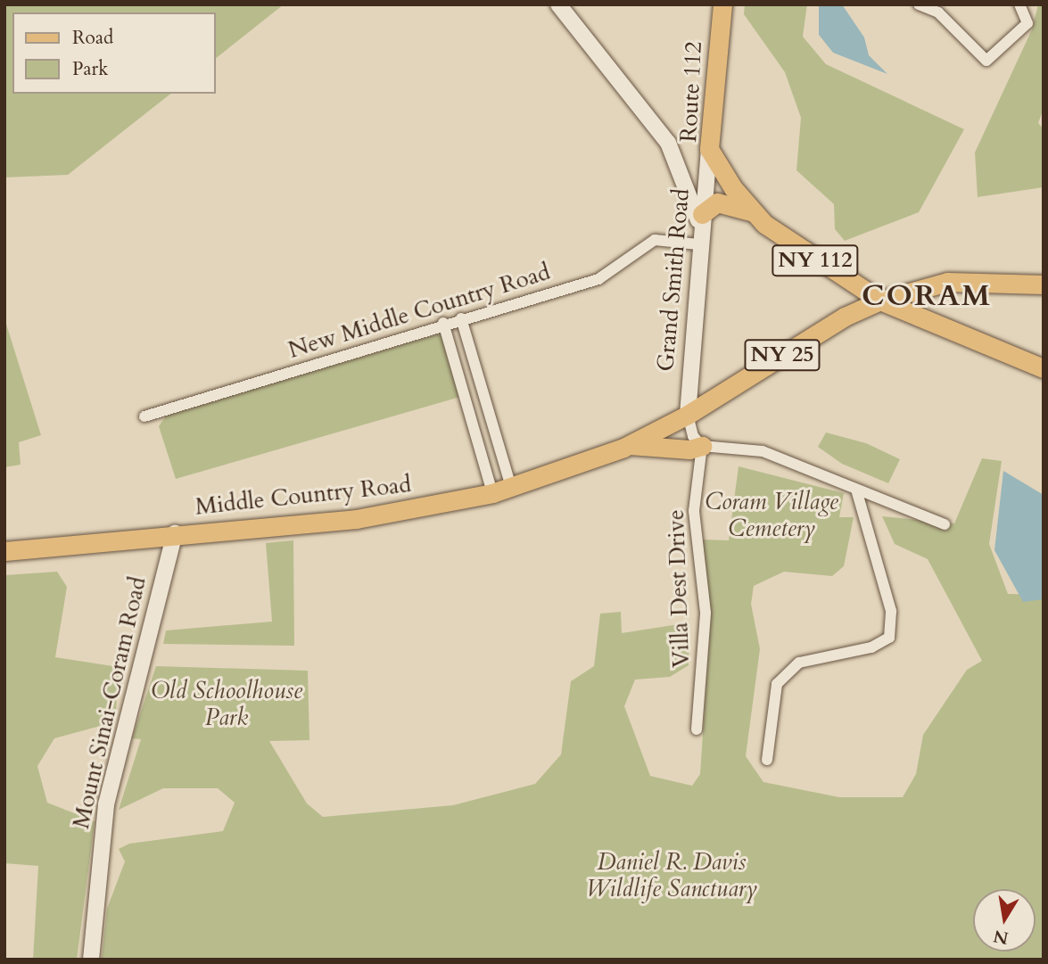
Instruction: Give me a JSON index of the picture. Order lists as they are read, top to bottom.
{
  "streets": {
    "main road": [
      "Route 112",
      "NY 112",
      "Grand Smith Road",
      "NY 25",
      "Middle Country Road",
      "Mount Sinai-Coram Road"
    ],
    "street": ["New Middle Country Road", "Villa Dest Drive"]
  },
  "crossings": [
    ["Route 112", "Grand Smith Road"],
    ["Route 112", "Middle Country Road"],
    ["Grand Smith Road", "New Middle Country Road"],
    ["Grand Smith Road", "Middle Country Road"],
    ["Middle Country Road", "Mount Sinai-Coram Road"]
  ],
  "districts": ["CORAM"],
  "parks": ["Coram Village Cemetery", "Old Schoolhouse Park", "Daniel R. Davis Wildlife Sanctuary"],
  "legend": ["Road", "Park"],
  "north": "bottom"
}
